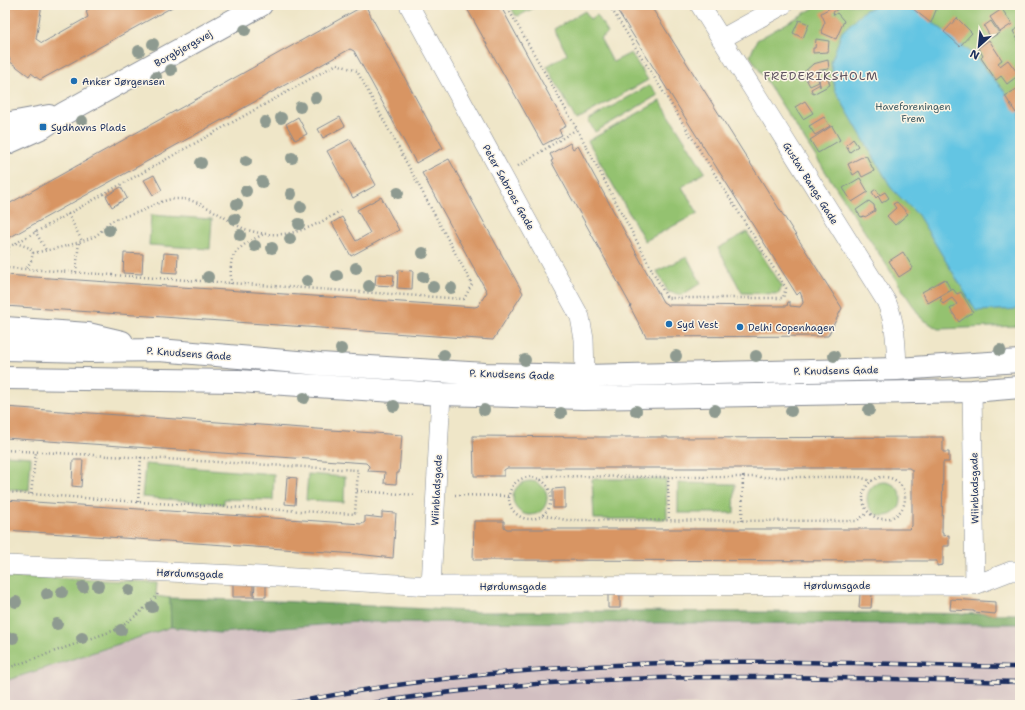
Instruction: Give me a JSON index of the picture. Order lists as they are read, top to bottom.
{
  "streets": {
    "main road": ["Borgbjergsvej", "P. Knudsens Gade"],
    "street": [
      "Gustav Bangs Gade",
      "Peter Sabroes Gade",
      "Wiinbladsgade",
      "Hørdumsgade"
    ]
  },
  "crossings": [
    ["Gustav Bangs Gade", "P. Knudsens Gade"],
    ["Peter Sabroes Gade", "P. Knudsens Gade"],
    ["Wiinbladsgade", "Hørdumsgade"]
  ],
  "districts": ["FREDERIKSHOLM"],
  "parks": ["Haveforeningen Frem"],
  "places": {
    "other": ["Anker Jørgensen", "Syd Vest", "Delhi Copenhagen"],
    "transit": ["Sydhavns Plads"]
  },
  "north": "bottom left"
}
